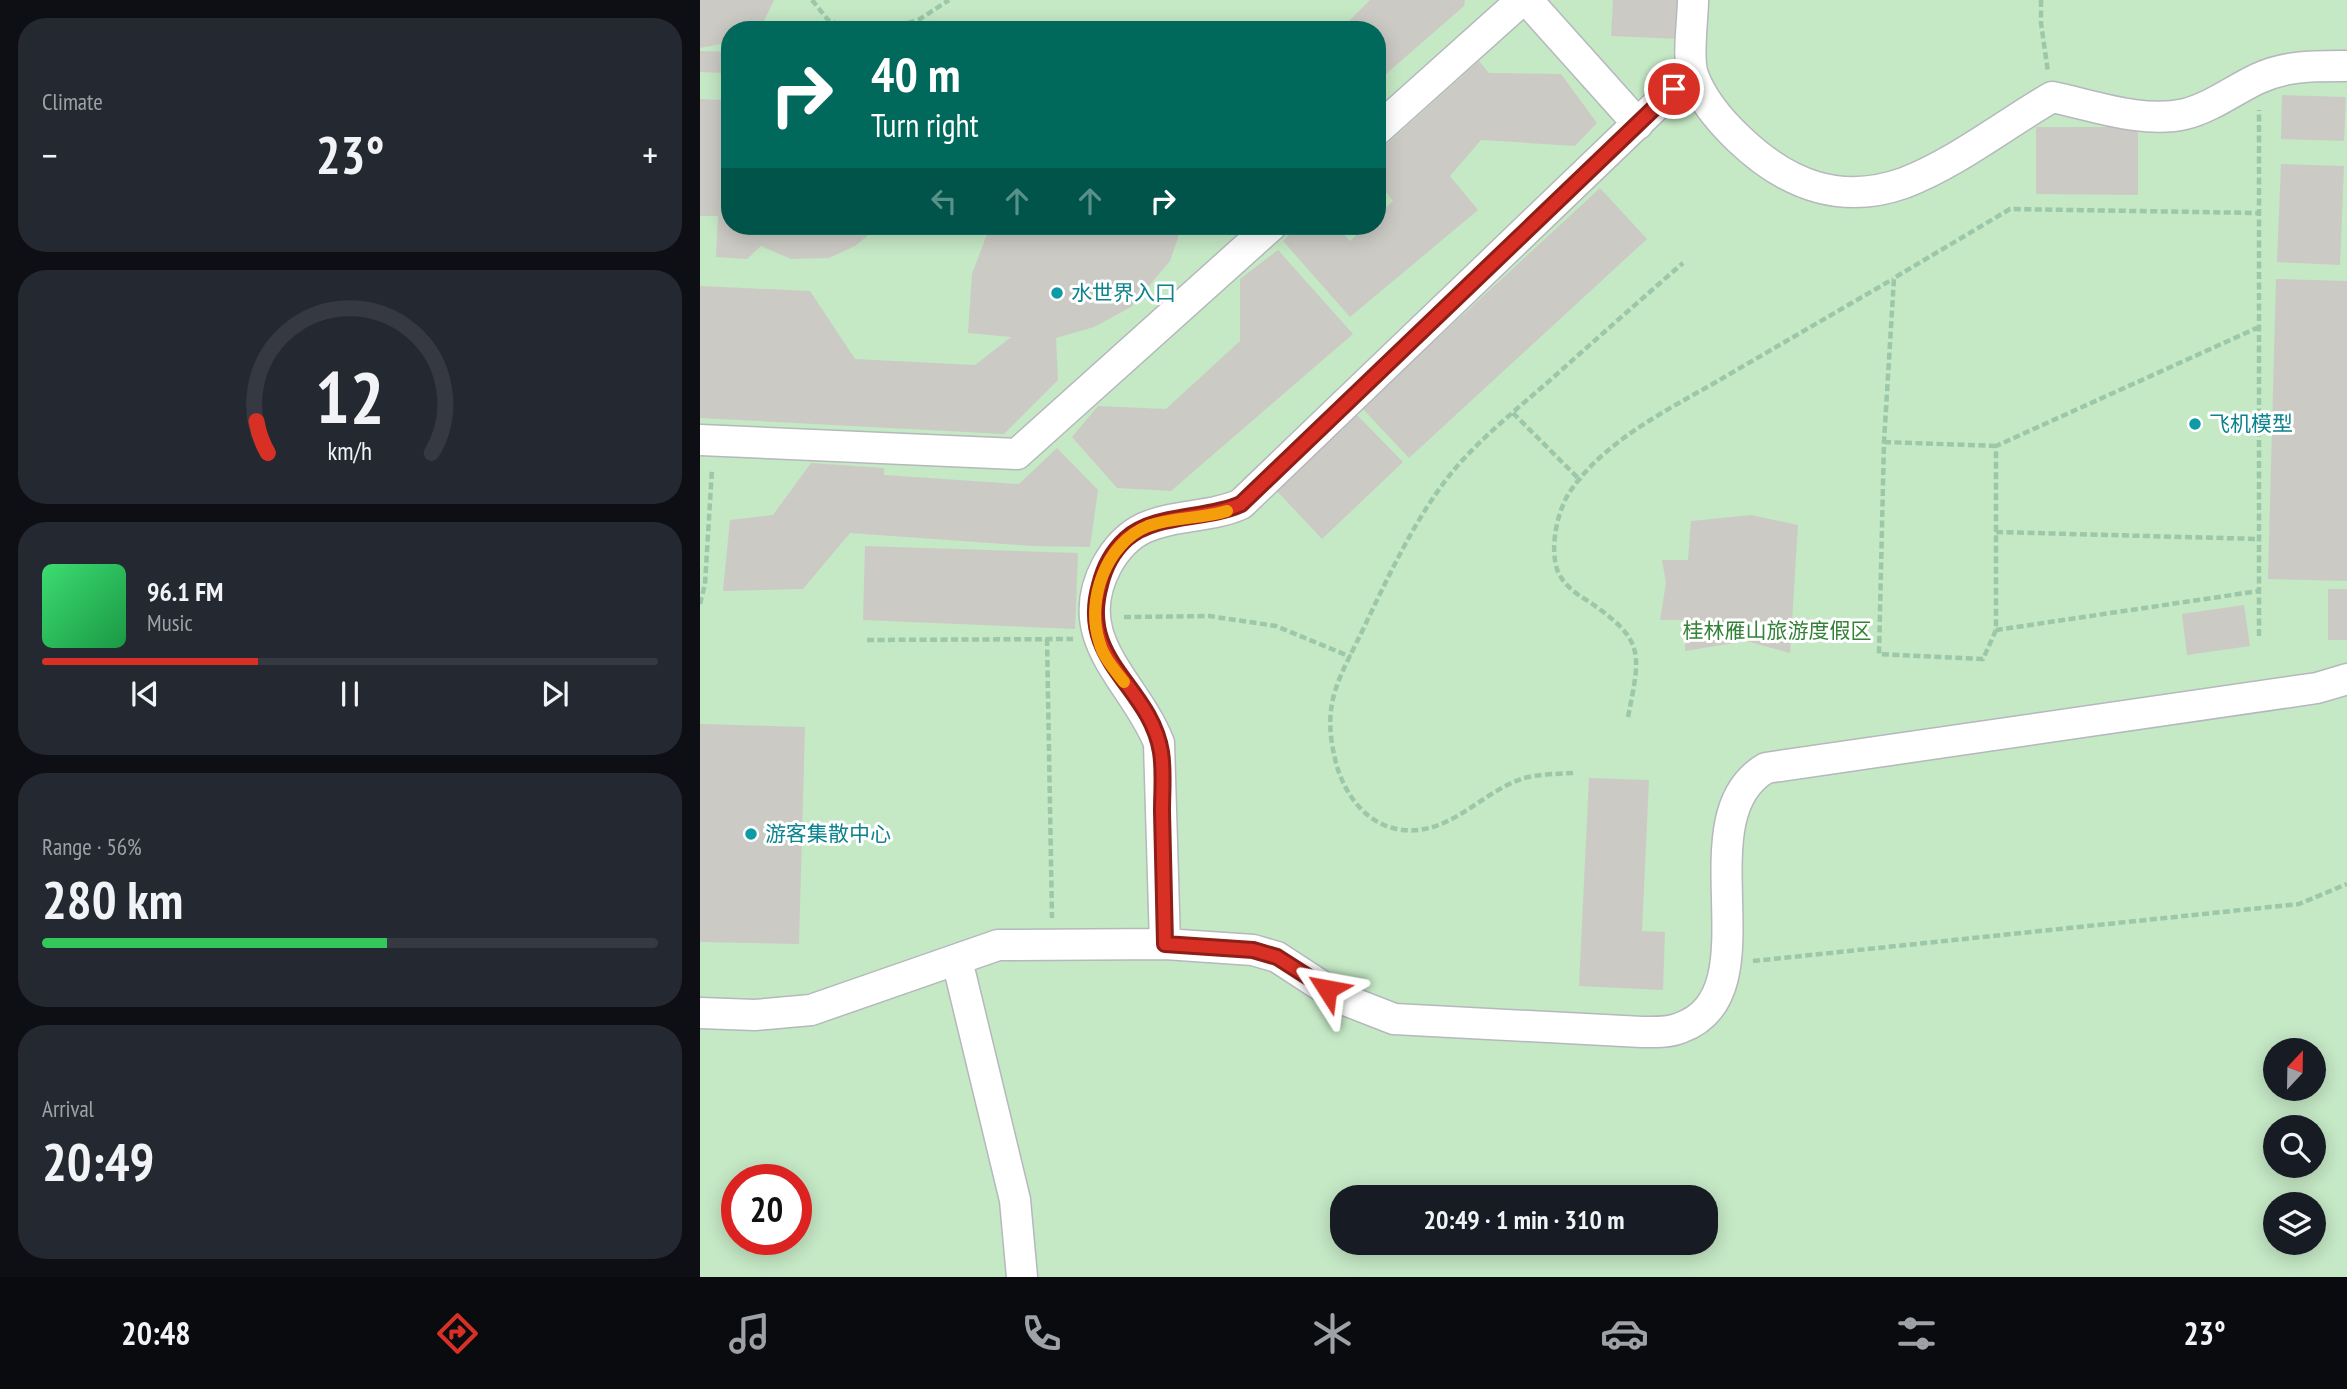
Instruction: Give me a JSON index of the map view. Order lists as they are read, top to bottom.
{
  "parks": ["桂林雁山旅游度假区"],
  "places": ["水世界入口", "飞机模型", "游客集散中心"],
  "north": "top",
  "page": {
    "tile": [
      "Climate",
      ["Range · 56%", "280 km"],
      ["Arrival", "20:49"]
    ],
    "turn": ["40 m", "Turn right"],
    "heat": ["−", "23°", "+"],
    "song": ["96.1 FM", "Music"],
    "limit": "20",
    "trip": "20:49 · 1 min · 310 m",
    "tabs": ["20:48", "23°"],
    "gauge": ["12", "km/h"]
  }
}
